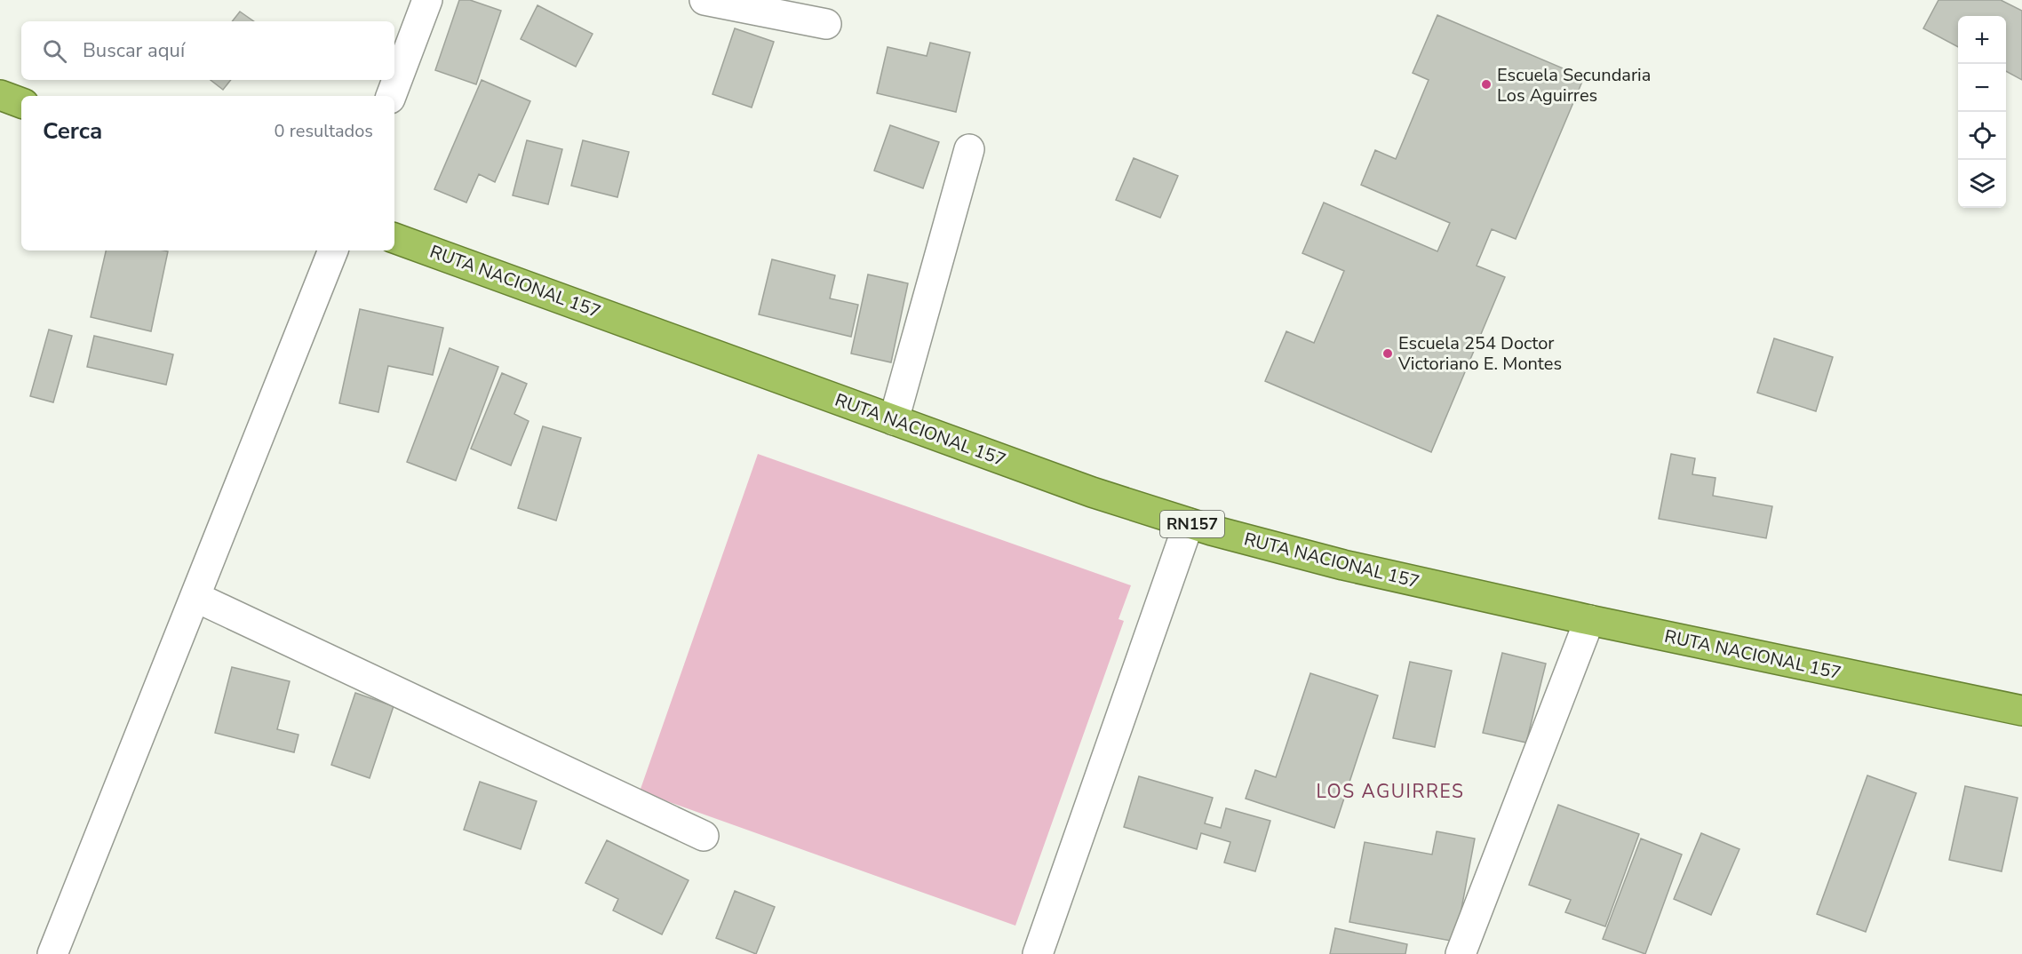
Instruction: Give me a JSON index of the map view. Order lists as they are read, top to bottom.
{
  "streets": {
    "highway": ["RUTA NACIONAL 157", "RN157"]
  },
  "districts": ["LOS AGUIRRES"],
  "places": ["Escuela Secundaria Los Aguirres", "Escuela 254 Doctor Victoriano E. Montes"],
  "page": {
    "map_buttons": ["+", "−"],
    "search": "Buscar aquí",
    "heading": ["Cerca", "0 resultados"]
  }
}
